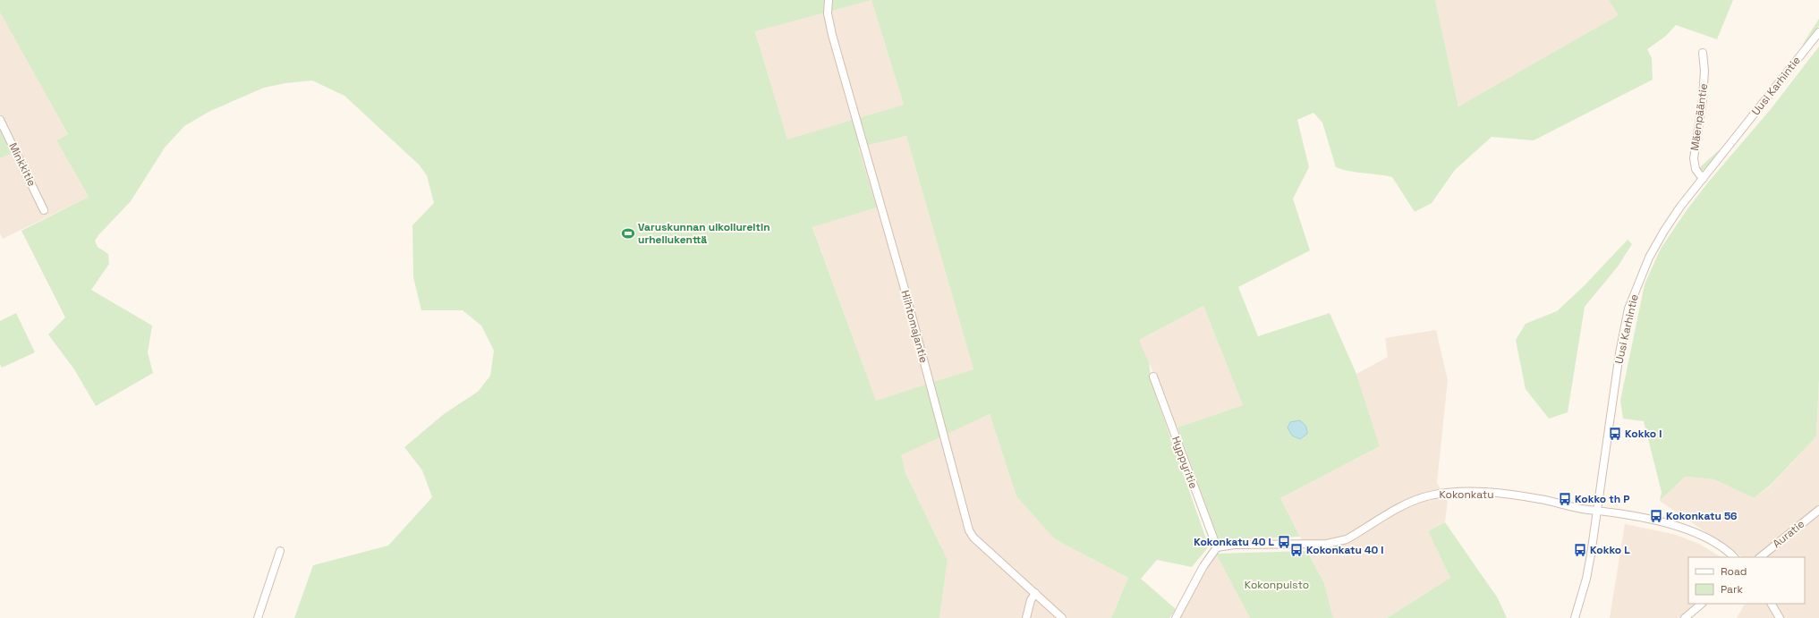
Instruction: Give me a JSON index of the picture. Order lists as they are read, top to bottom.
{
  "streets": {
    "street": [
      "Uusi Karhintie",
      "Mäenpääntie",
      "Minkkitie",
      "Hiihtomajantie",
      "Hyppyritie",
      "Kokonkatu",
      "Auratie"
    ]
  },
  "crossings": [
    ["Uusi Karhintie", "Mäenpääntie"],
    ["Uusi Karhintie", "Kokonkatu"],
    ["Hyppyritie", "Kokonkatu"]
  ],
  "parks": ["Kokonpuisto"],
  "places": {
    "sports": ["Varuskunnan ulkoilureitin urheilukenttä"],
    "bus stop": [
      "Kokko I",
      "Kokko th P",
      "Kokonkatu 56",
      "Kokonkatu 40 L",
      "Kokonkatu 40 I",
      "Kokko L"
    ]
  },
  "legend": ["Road", "Park"]
}
